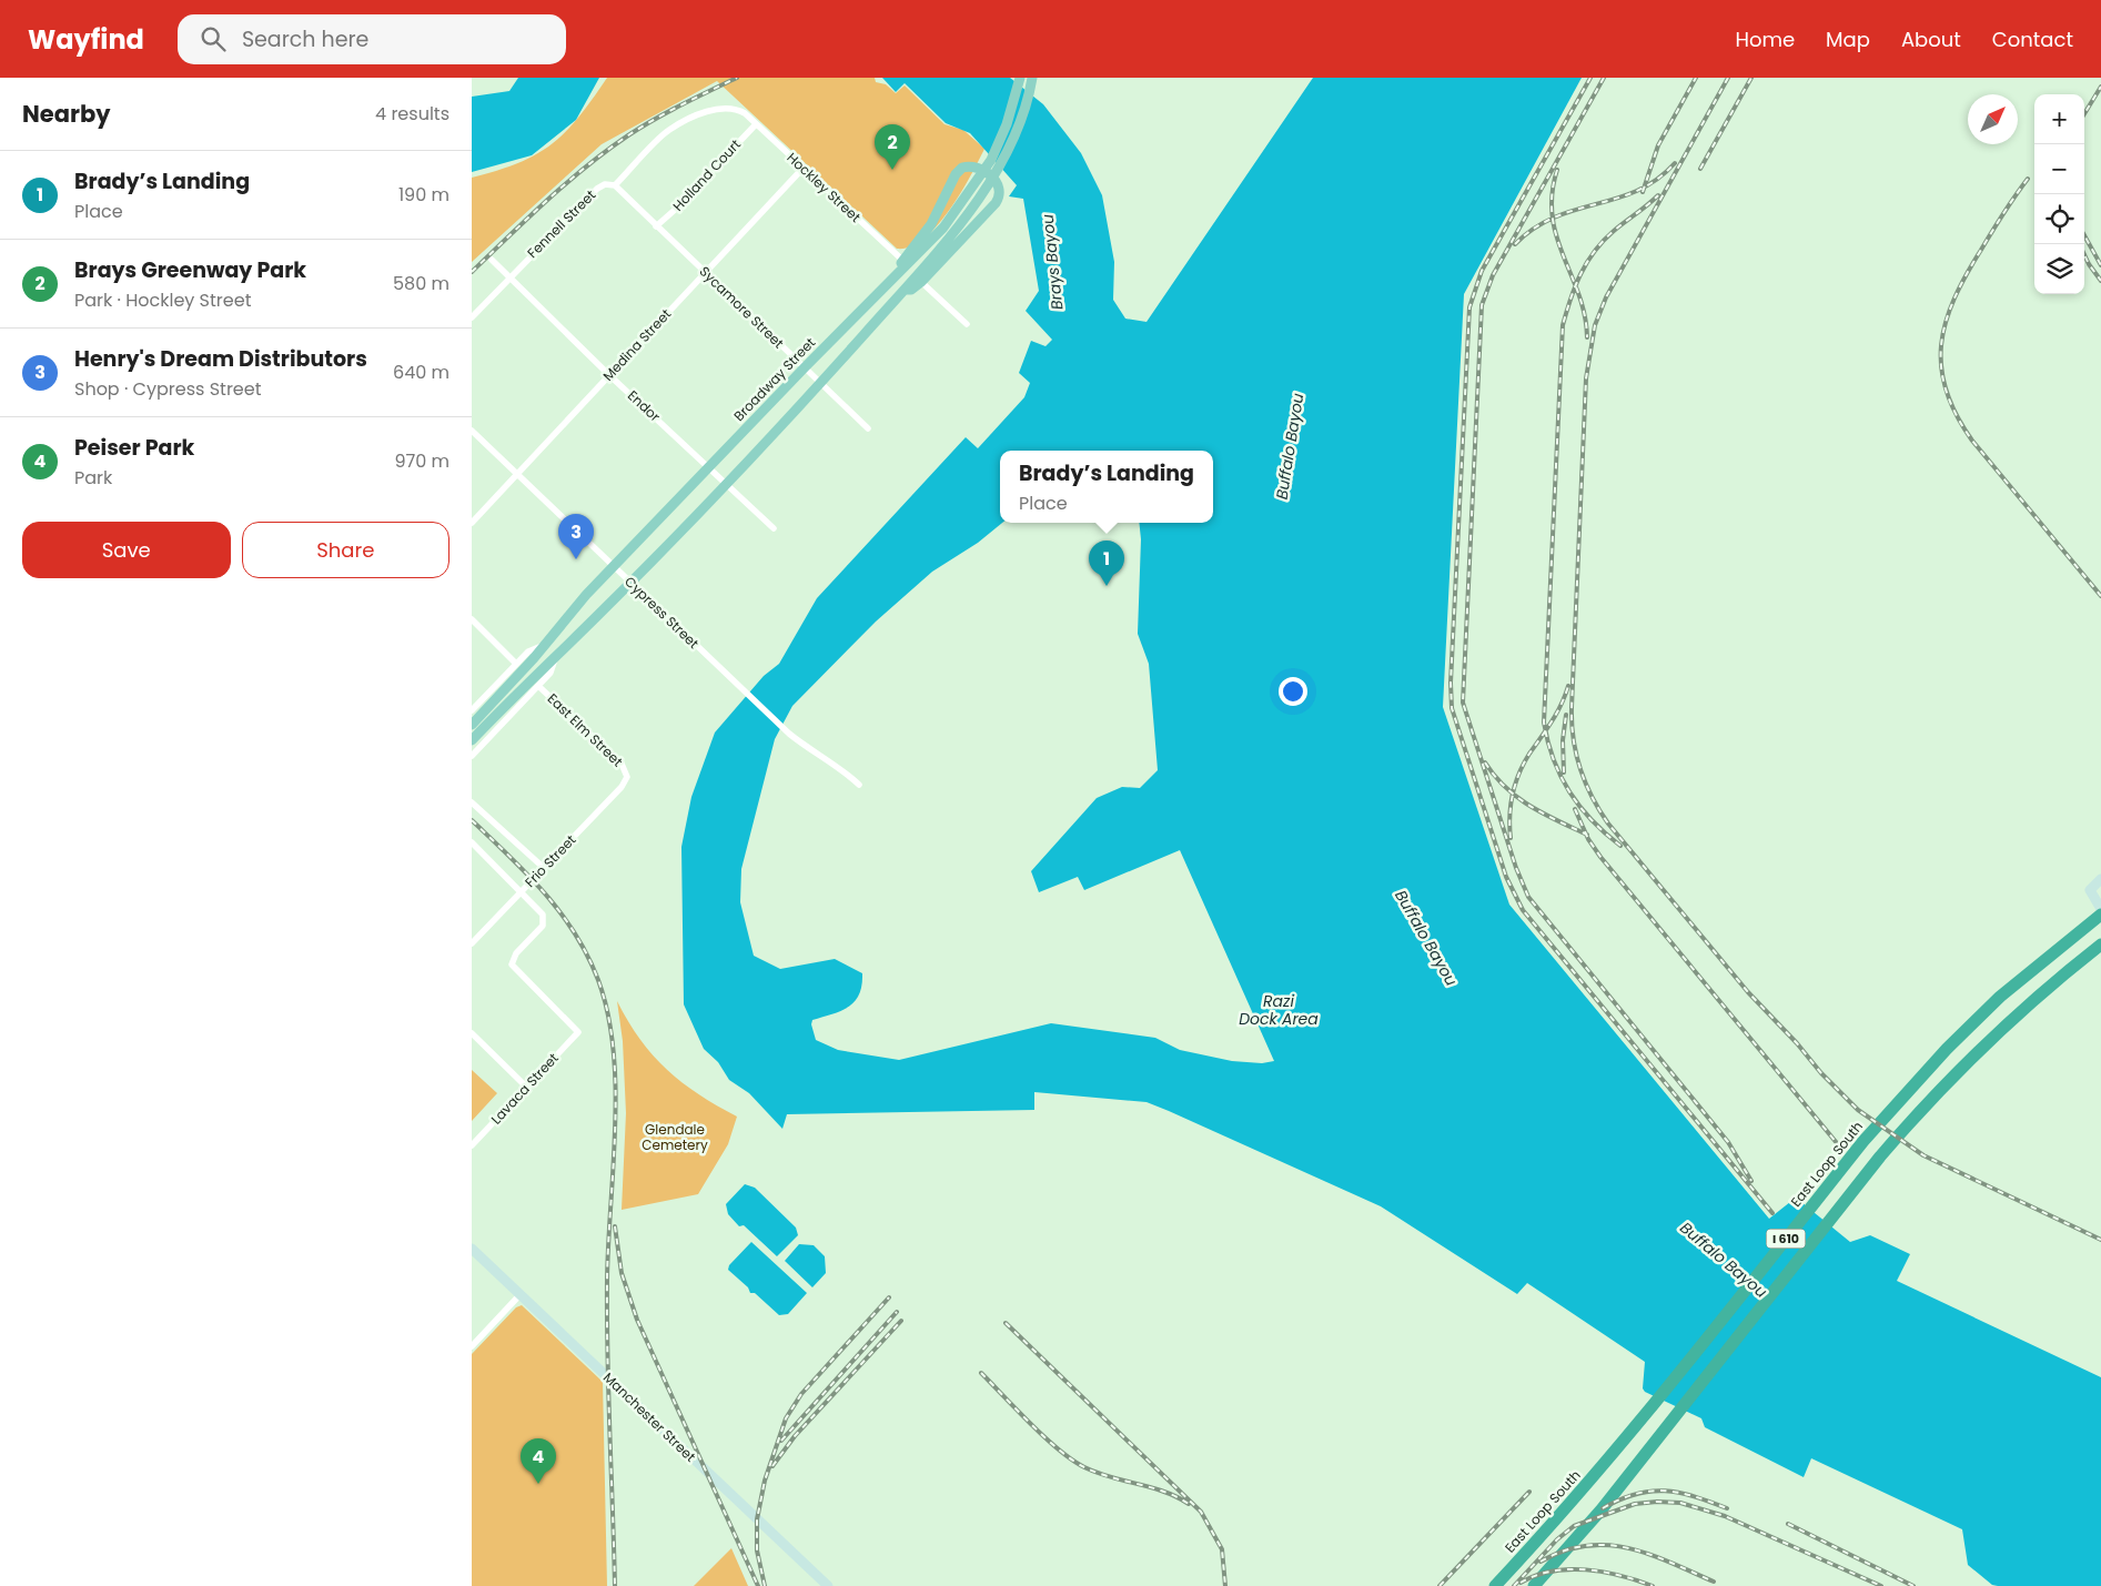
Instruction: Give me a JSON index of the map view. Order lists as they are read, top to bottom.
{
  "streets": {
    "highway": ["East Loop South", "I 610"],
    "main road": ["Broadway Street"],
    "street": [
      "Holland Court",
      "Hockley Street",
      "Fennell Street",
      "Sycamore Street",
      "Medina Street",
      "Endor",
      "Cypress Street",
      "East Elm Street",
      "Frio Street",
      "Lavaca Street",
      "Manchester Street"
    ]
  },
  "crossings": [
    ["Holland Court", "Hockley Street"],
    ["Holland Court", "Sycamore Street"],
    ["Hockley Street", "Fennell Street"],
    ["Hockley Street", "Medina Street"],
    ["Fennell Street", "Sycamore Street"],
    ["Fennell Street", "Endor"],
    ["Sycamore Street", "Medina Street"],
    ["Sycamore Street", "Broadway Street"],
    ["Medina Street", "Endor"],
    ["Medina Street", "Cypress Street"],
    ["Broadway Street", "Endor"],
    ["Broadway Street", "Cypress Street"],
    ["Broadway Street", "East Elm Street"],
    ["East Elm Street", "Frio Street"],
    ["Frio Street", "Lavaca Street"]
  ],
  "water": ["Brays Bayou", "Buffalo Bayou", "Razi Dock Area"],
  "parks": ["Glendale Cemetery"],
  "north": "top right",
  "page": {
    "header": "Wayfind",
    "search": "Search here",
    "nav": [
      "Home",
      "Map",
      "About",
      "Contact"
    ],
    "heading": ["Nearby", "4 results"],
    "map_buttons": ["+", "−"],
    "pins": [
      "2",
      "3",
      "1",
      "4"
    ],
    "list": [
      {
        "mark": "1",
        "name": "Brady’s Landing",
        "note": "Place",
        "value": "190 m"
      },
      {
        "mark": "2",
        "name": "Brays Greenway Park",
        "note": "Park · Hockley Street",
        "value": "580 m"
      },
      {
        "mark": "3",
        "name": "Henry's Dream Distributors",
        "note": "Shop · Cypress Street",
        "value": "640 m"
      },
      {
        "mark": "4",
        "name": "Peiser Park",
        "note": "Park",
        "value": "970 m"
      }
    ],
    "popup": ["Brady’s Landing", "Place"],
    "buttons": ["Save", "Share"]
  }
}
